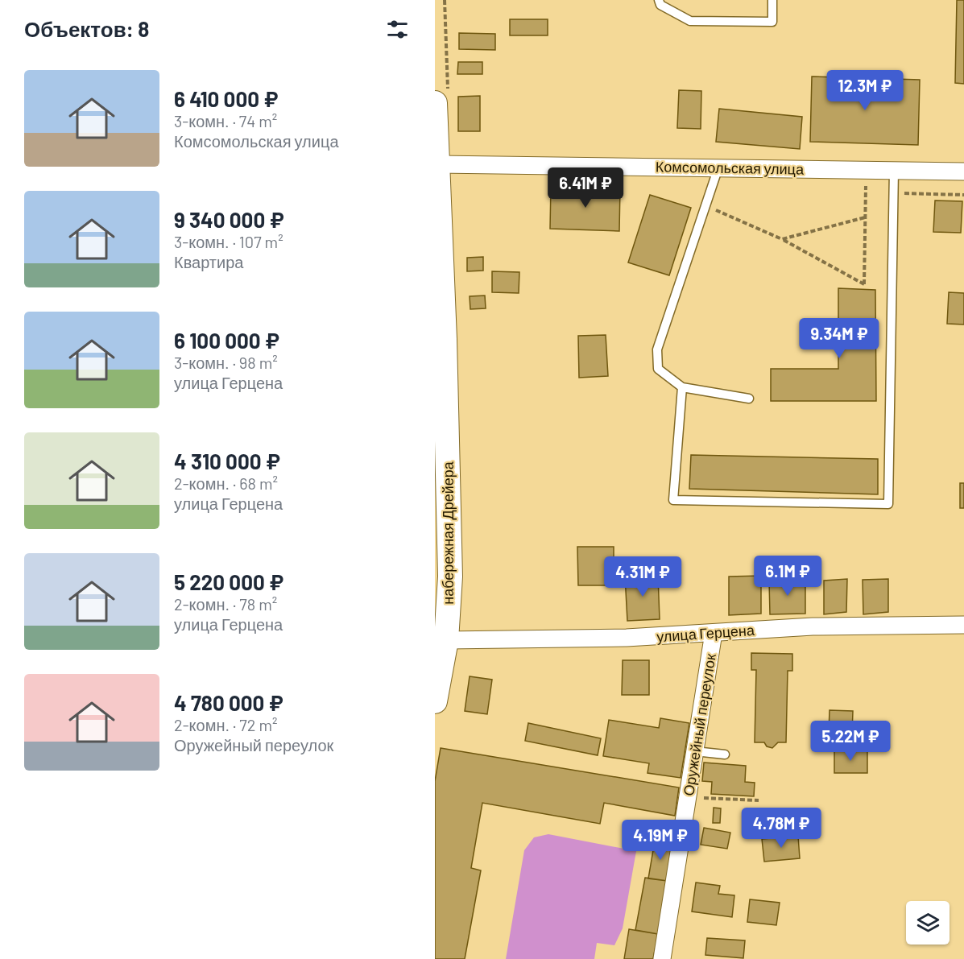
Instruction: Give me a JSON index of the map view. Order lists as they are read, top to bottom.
{
  "streets": {
    "main road": ["набережная Дрейера"],
    "street": ["Комсомольская улица", "улица Герцена", "Оружейный переулок"]
  },
  "crossings": [
    ["Комсомольская улица", "набережная Дрейера"],
    ["набережная Дрейера", "улица Герцена"],
    ["улица Герцена", "Оружейный переулок"]
  ],
  "page": {
    "heading": "Объектов: 8",
    "list": [
      {
        "name": "6 410 000 ₽",
        "note": "3-комн. · 74 m² · Комсомольская улица"
      },
      {
        "name": "9 340 000 ₽",
        "note": "3-комн. · 107 m² · Квартира"
      },
      {
        "name": "6 100 000 ₽",
        "note": "3-комн. · 98 m² · улица Герцена"
      },
      {
        "name": "4 310 000 ₽",
        "note": "2-комн. · 68 m² · улица Герцена"
      },
      {
        "name": "5 220 000 ₽",
        "note": "2-комн. · 78 m² · улица Герцена"
      },
      {
        "name": "4 780 000 ₽",
        "note": "2-комн. · 72 m² · Оружейный переулок"
      }
    ],
    "price": [
      "12.3M ₽",
      "6.41M ₽",
      "9.34M ₽",
      "6.1M ₽",
      "4.31M ₽",
      "5.22M ₽",
      "4.78M ₽",
      "4.19M ₽"
    ]
  }
}
